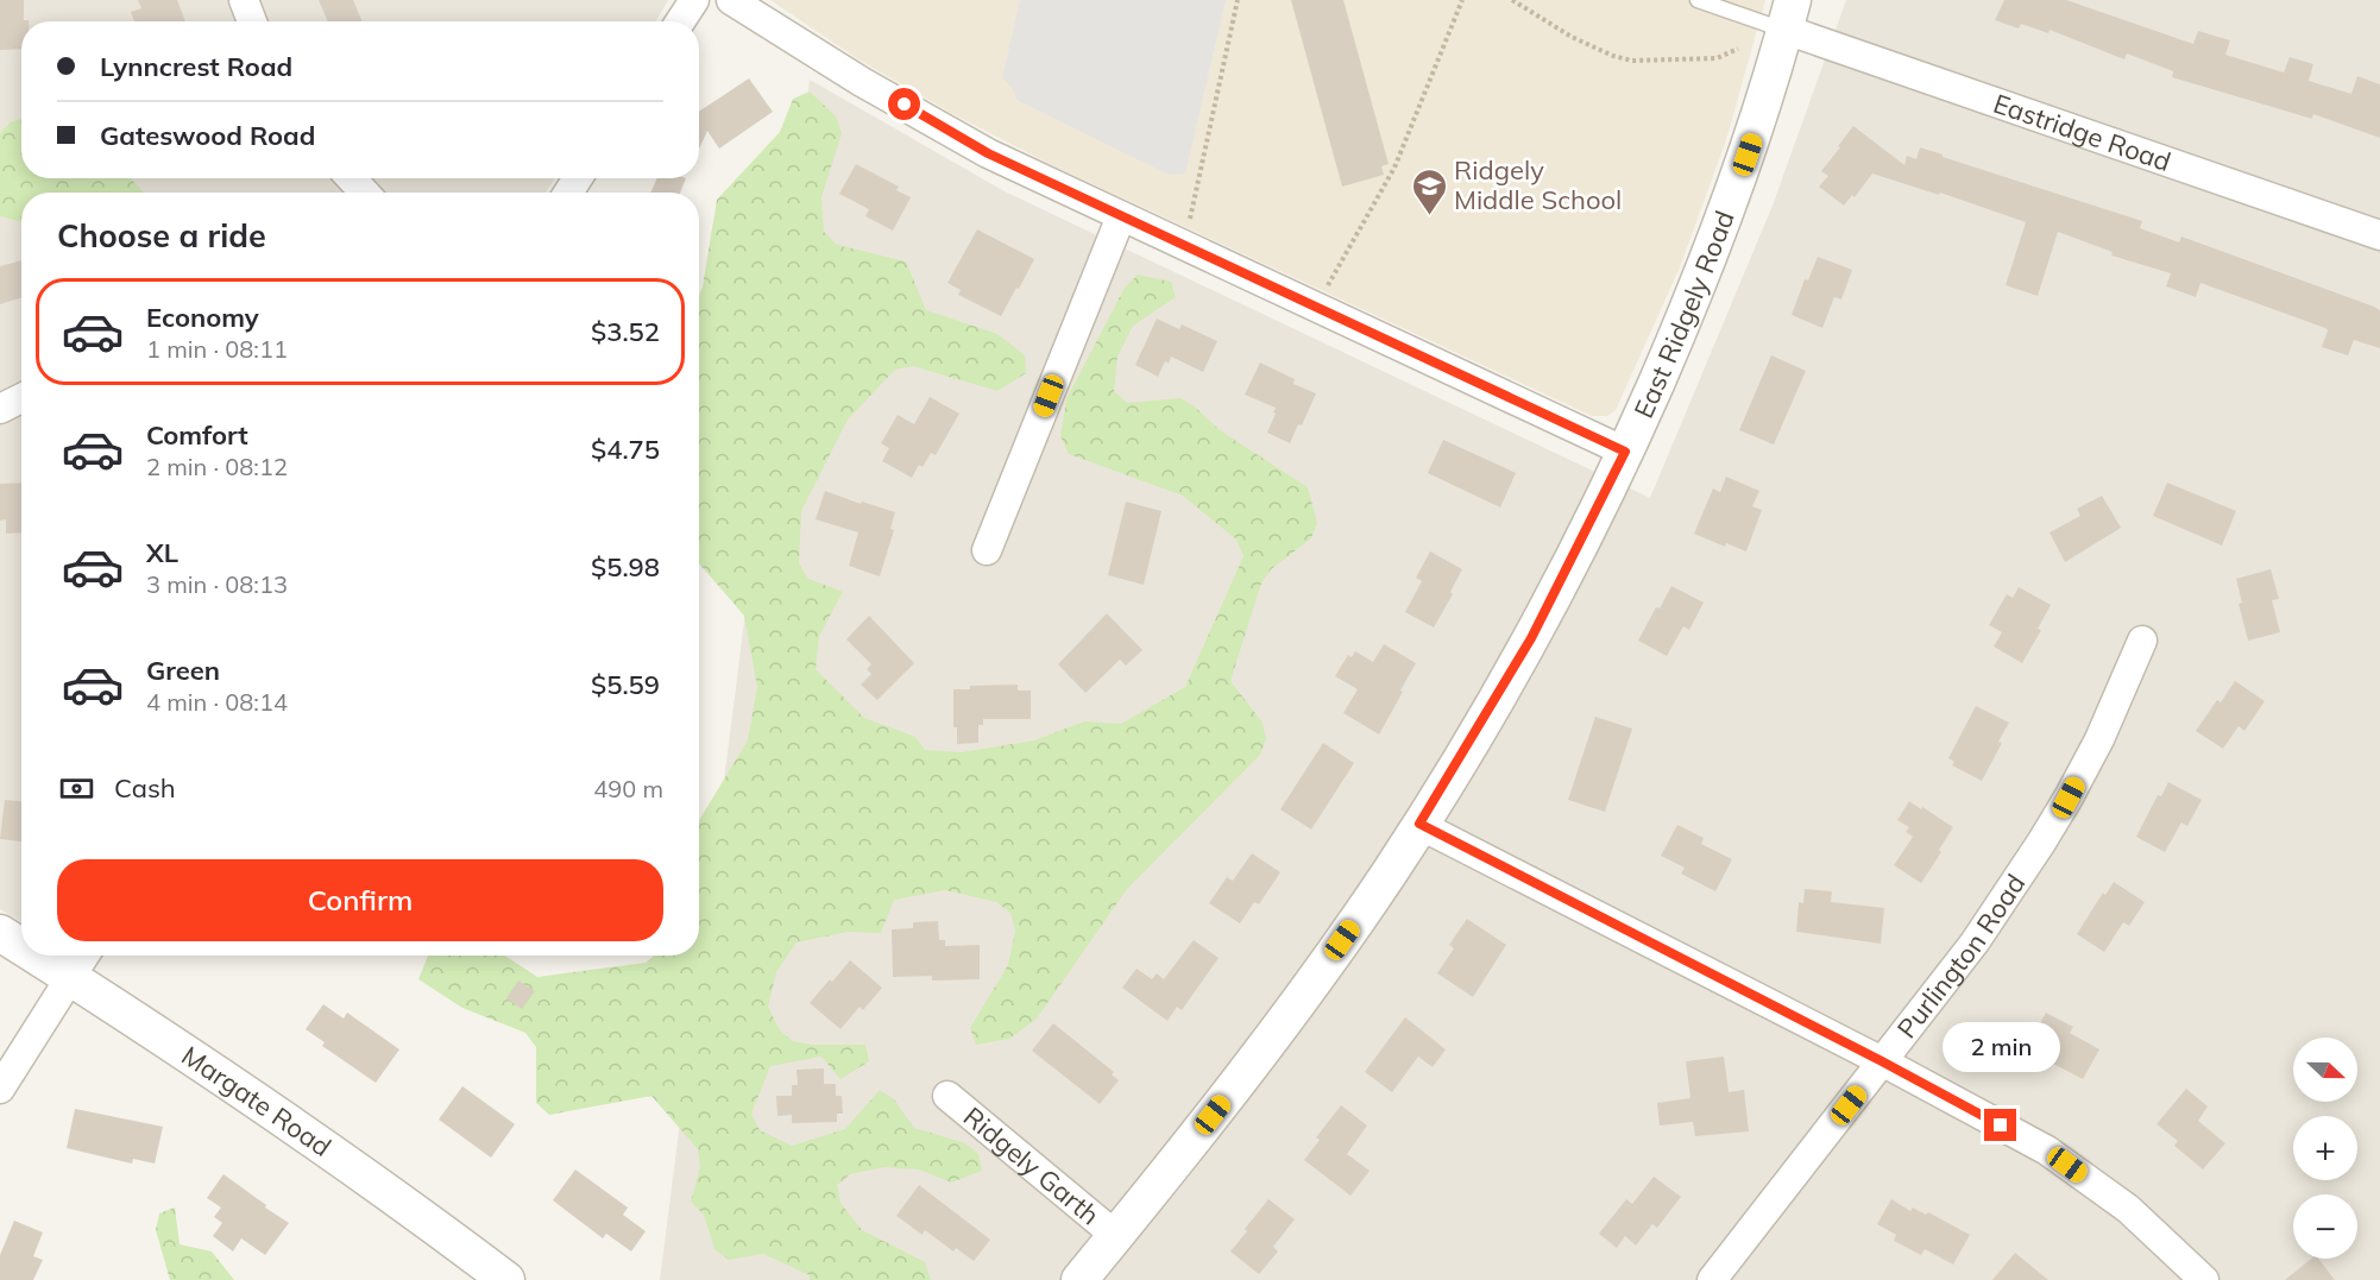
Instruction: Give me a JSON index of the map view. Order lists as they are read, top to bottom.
{
  "streets": {
    "street": [
      "Eastridge Road",
      "East Ridgely Road",
      "Purlington Road",
      "Margate Road",
      "Ridgely Garth"
    ]
  },
  "crossings": [
    ["Eastridge Road", "East Ridgely Road"],
    ["East Ridgely Road", "Ridgely Garth"]
  ],
  "places": {
    "school or university": ["Ridgely Middle School"]
  },
  "north": "right",
  "page": {
    "banner": ["Lynncrest Road", "Gateswood Road"],
    "heading": "Choose a ride",
    "list": [
      {
        "name": "Economy",
        "note": "1 min · 08:11",
        "value": "$3.52"
      },
      {
        "name": "Comfort",
        "note": "2 min · 08:12",
        "value": "$4.75"
      },
      {
        "name": "XL",
        "note": "3 min · 08:13",
        "value": "$5.98"
      },
      {
        "name": "Green",
        "note": "4 min · 08:14",
        "value": "$5.59"
      }
    ],
    "pay": ["Cash", "490 m"],
    "buttons": "Confirm",
    "bubble": "2 min",
    "map_buttons": ["+", "−"]
  }
}
